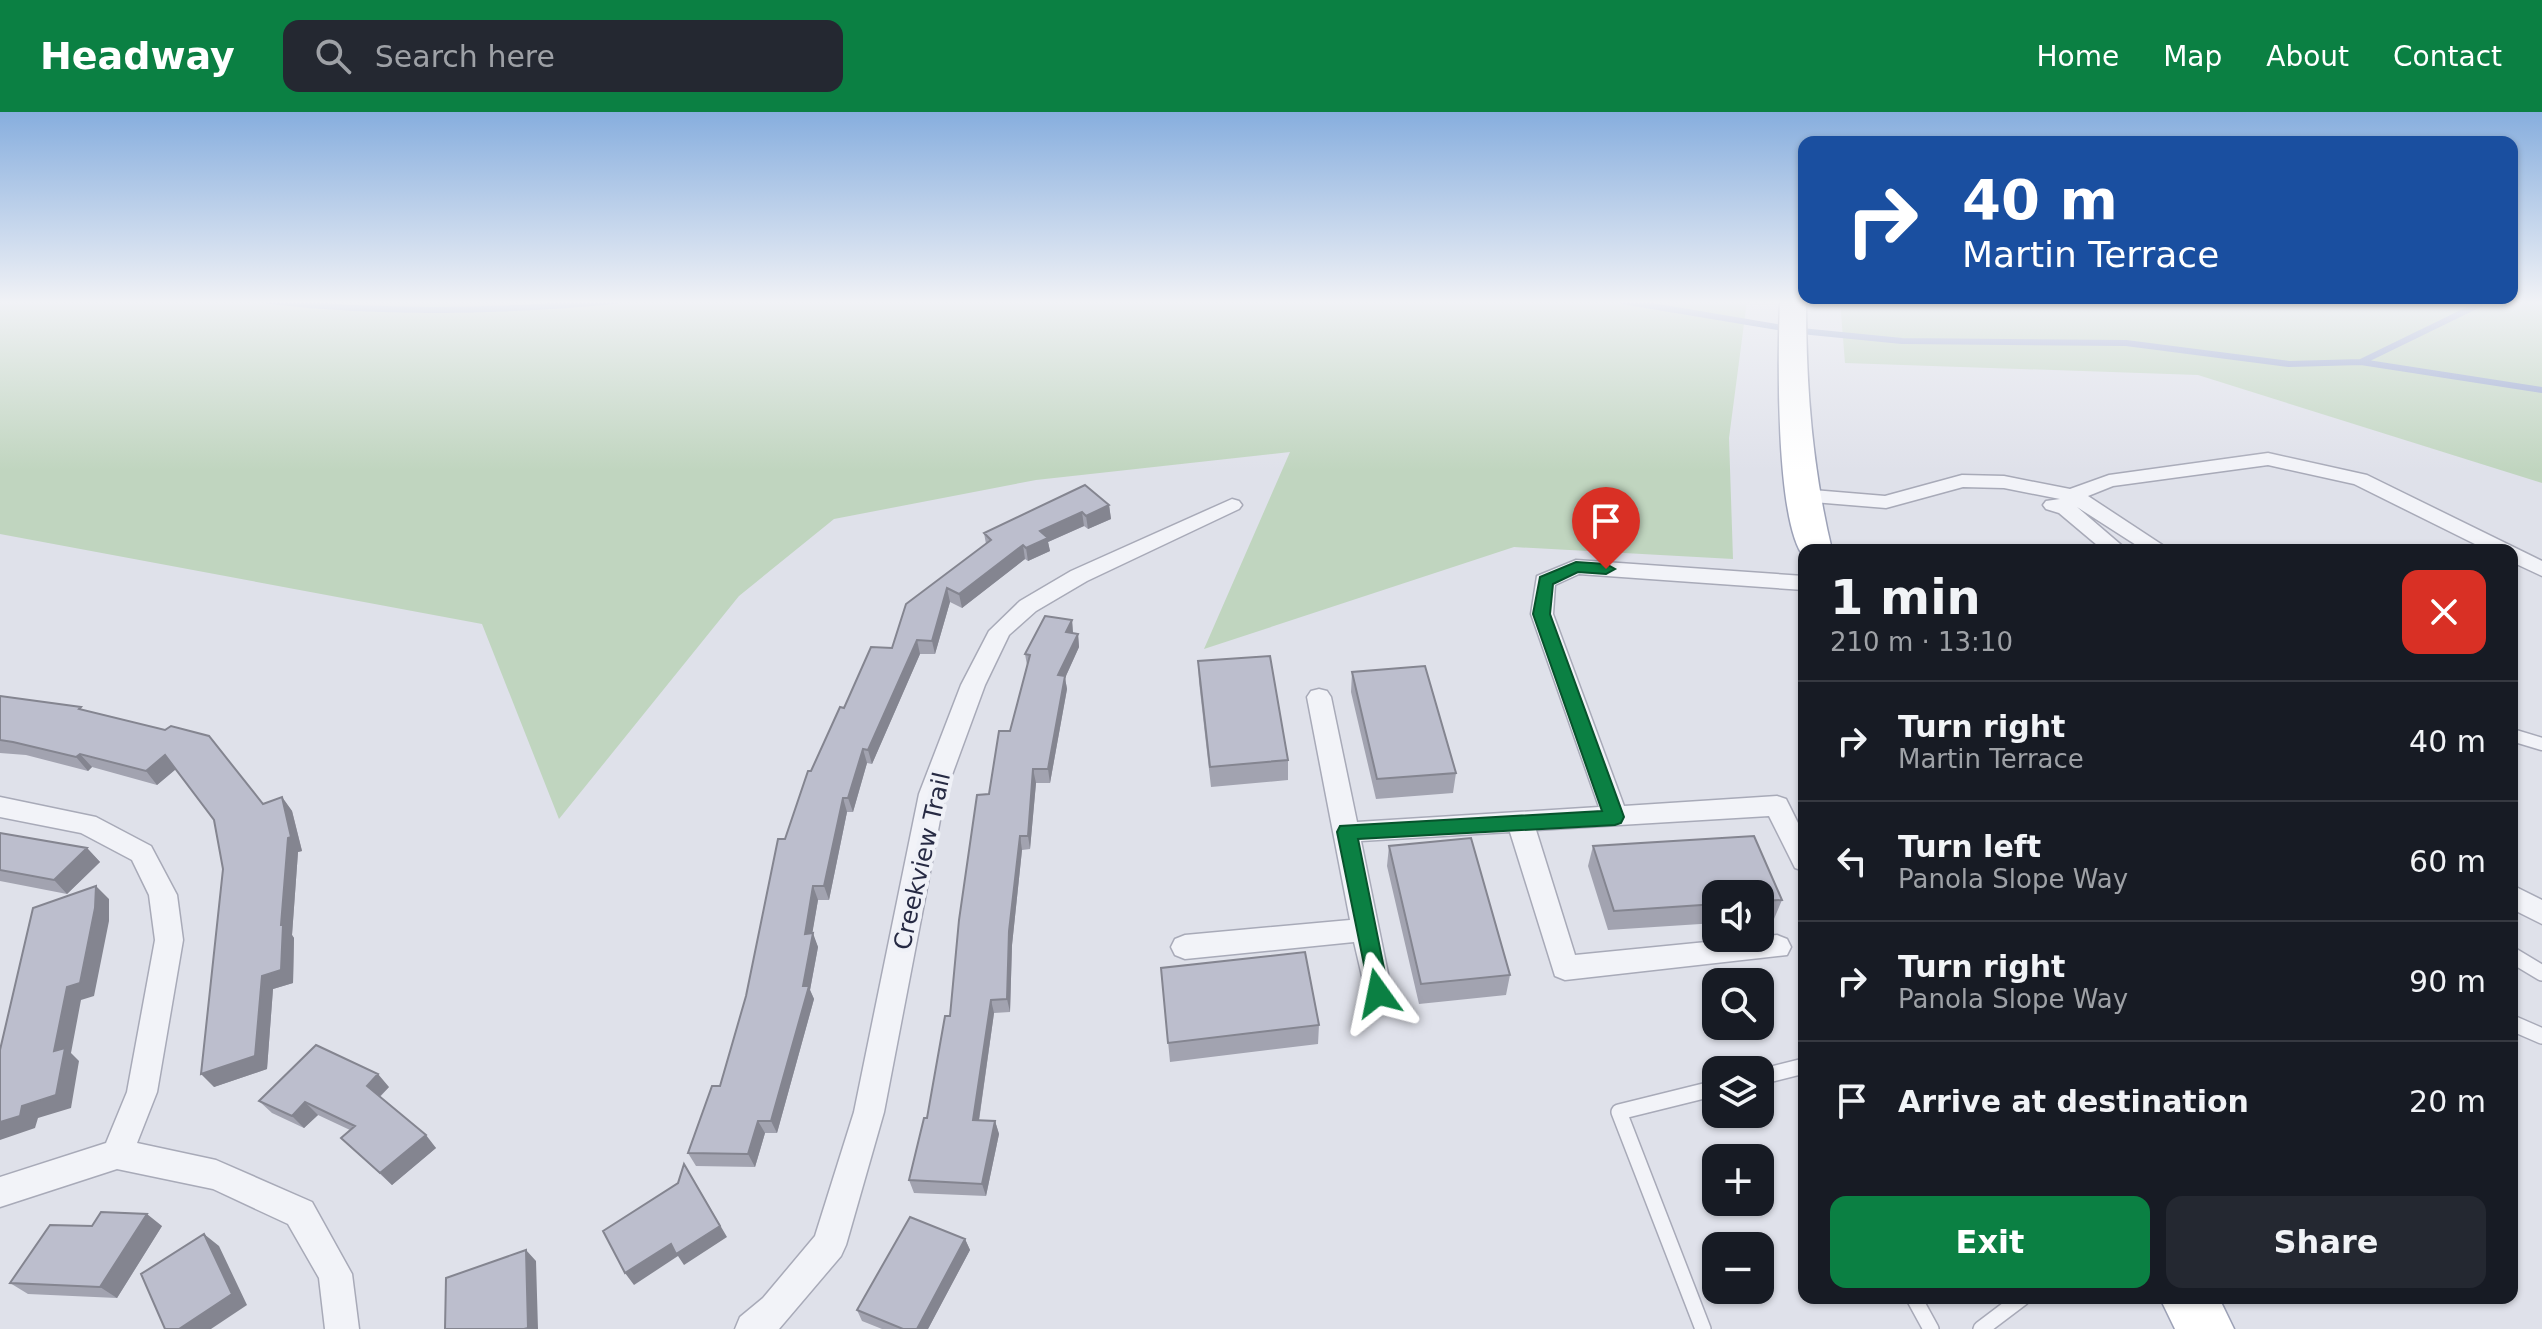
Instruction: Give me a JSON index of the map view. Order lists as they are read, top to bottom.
{
  "streets": {
    "street": ["Creekview Trail"]
  },
  "page": {
    "header": "Headway",
    "search": "Search here",
    "nav": [
      "Home",
      "Map",
      "About",
      "Contact"
    ],
    "turn": ["40 m", "Martin Terrace"],
    "heading": ["1 min", "210 m · 13:10"],
    "list": [
      {
        "name": "Turn right",
        "note": "Martin Terrace",
        "value": "40 m"
      },
      {
        "name": "Turn left",
        "note": "Panola Slope Way",
        "value": "60 m"
      },
      {
        "name": "Turn right",
        "note": "Panola Slope Way",
        "value": "90 m"
      },
      {
        "name": "Arrive at destination",
        "value": "20 m"
      }
    ],
    "map_buttons": ["+", "−"],
    "buttons": ["Exit", "Share"]
  }
}
